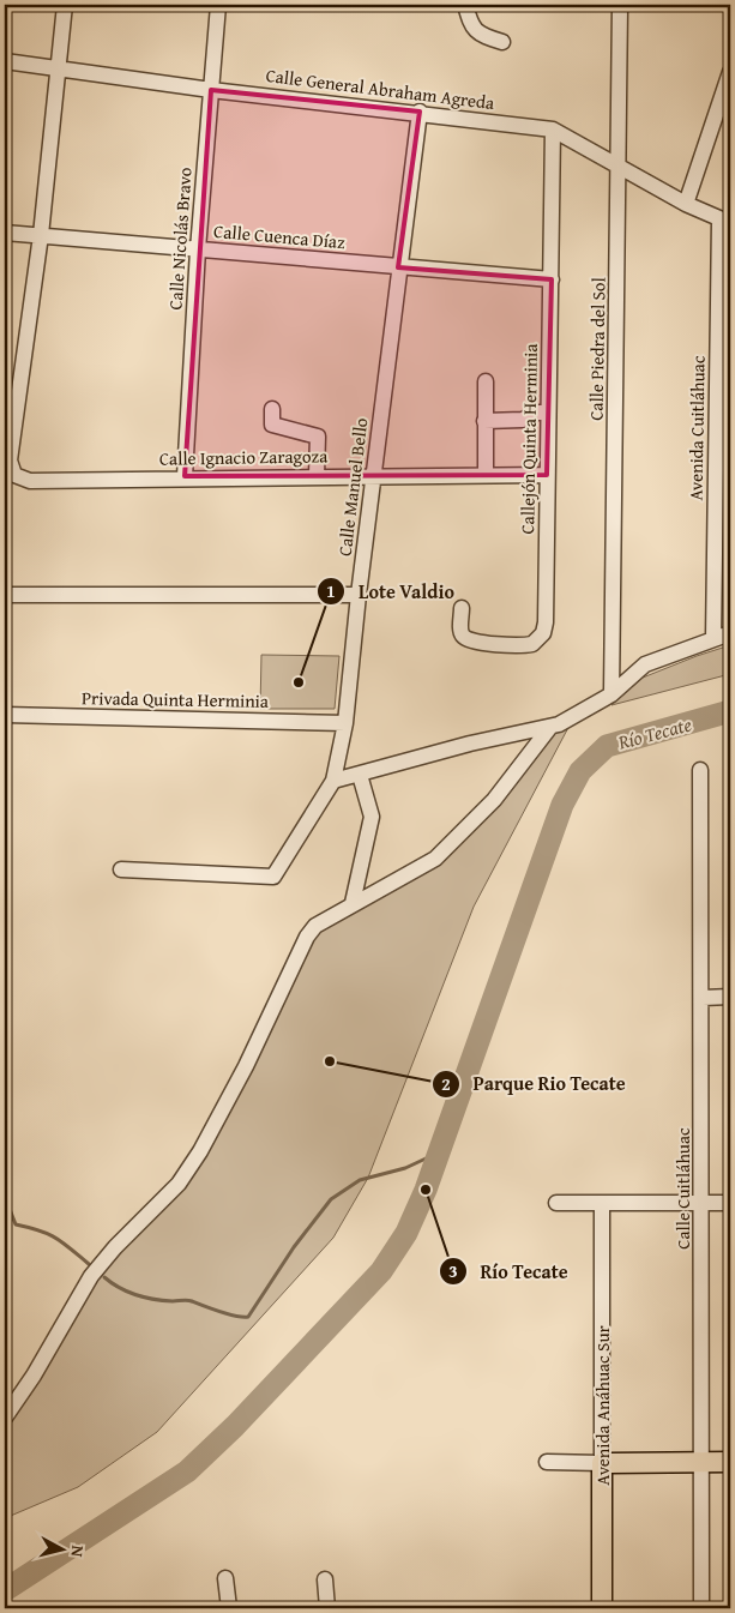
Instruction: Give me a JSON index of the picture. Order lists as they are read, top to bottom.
{
  "streets": {
    "main road": ["Avenida Anáhuac Sur"],
    "street": [
      "Calle General Abraham Agreda",
      "Calle Cuenca Díaz",
      "Calle Nicolás Bravo",
      "Calle Piedra del Sol",
      "Avenida Cuitláhuac",
      "Callejón Quinta Herminia",
      "Calle Ignacio Zaragoza",
      "Calle Manuel Bello",
      "Privada Quinta Herminia",
      "Calle Cuitláhuac"
    ]
  },
  "crossings": [
    ["Calle General Abraham Agreda", "Calle Nicolás Bravo"],
    ["Calle General Abraham Agreda", "Calle Piedra del Sol"],
    ["Calle General Abraham Agreda", "Avenida Cuitláhuac"],
    ["Calle General Abraham Agreda", "Callejón Quinta Herminia"],
    ["Calle General Abraham Agreda", "Calle Manuel Bello"],
    ["Calle Cuenca Díaz", "Calle Nicolás Bravo"],
    ["Calle Cuenca Díaz", "Callejón Quinta Herminia"],
    ["Calle Cuenca Díaz", "Calle Ignacio Zaragoza"],
    ["Calle Cuenca Díaz", "Calle Manuel Bello"],
    ["Calle Nicolás Bravo", "Calle Ignacio Zaragoza"],
    ["Callejón Quinta Herminia", "Calle Ignacio Zaragoza"],
    ["Calle Ignacio Zaragoza", "Calle Manuel Bello"],
    ["Calle Manuel Bello", "Privada Quinta Herminia"]
  ],
  "water": ["Río Tecate"],
  "places": ["Lote Valdio", "Parque Rio Tecate", "Río Tecate"],
  "north": "right"
}
